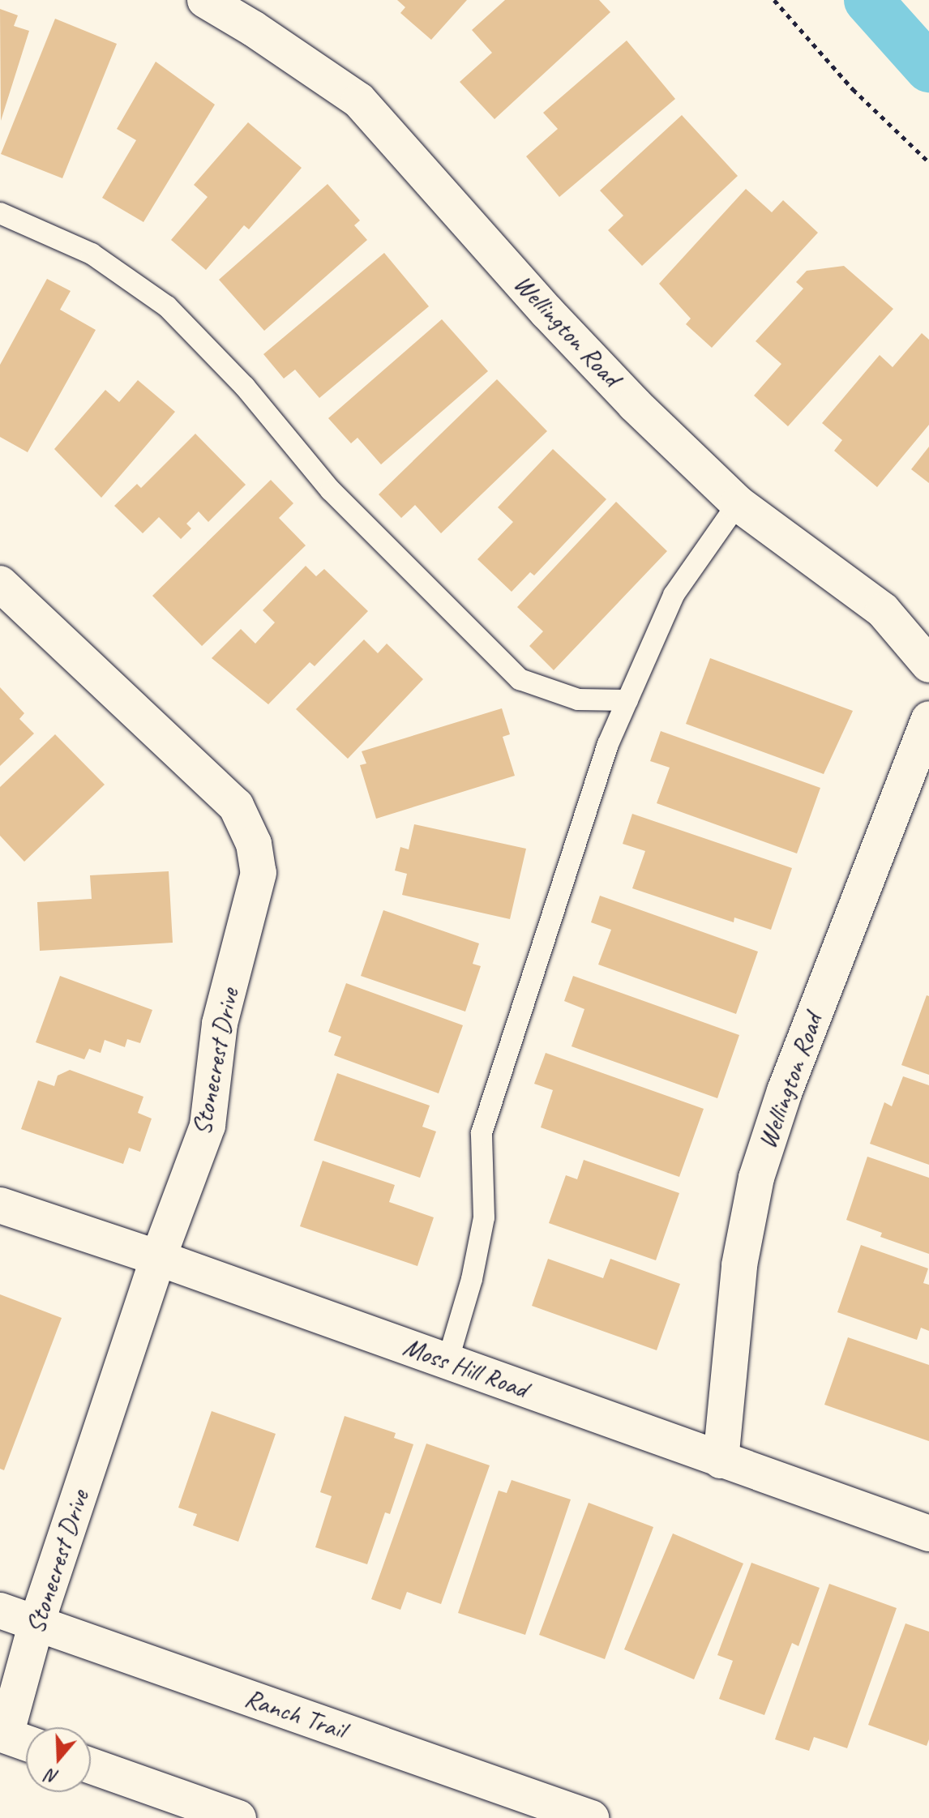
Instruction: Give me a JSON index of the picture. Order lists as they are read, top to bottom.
{
  "streets": {
    "street": [
      "Wellington Road",
      "Stonecrest Drive",
      "Moss Hill Road",
      "Ranch Trail"
    ]
  },
  "crossings": [
    ["Wellington Road", "Moss Hill Road"],
    ["Stonecrest Drive", "Moss Hill Road"],
    ["Stonecrest Drive", "Ranch Trail"]
  ],
  "north": "bottom"
}
